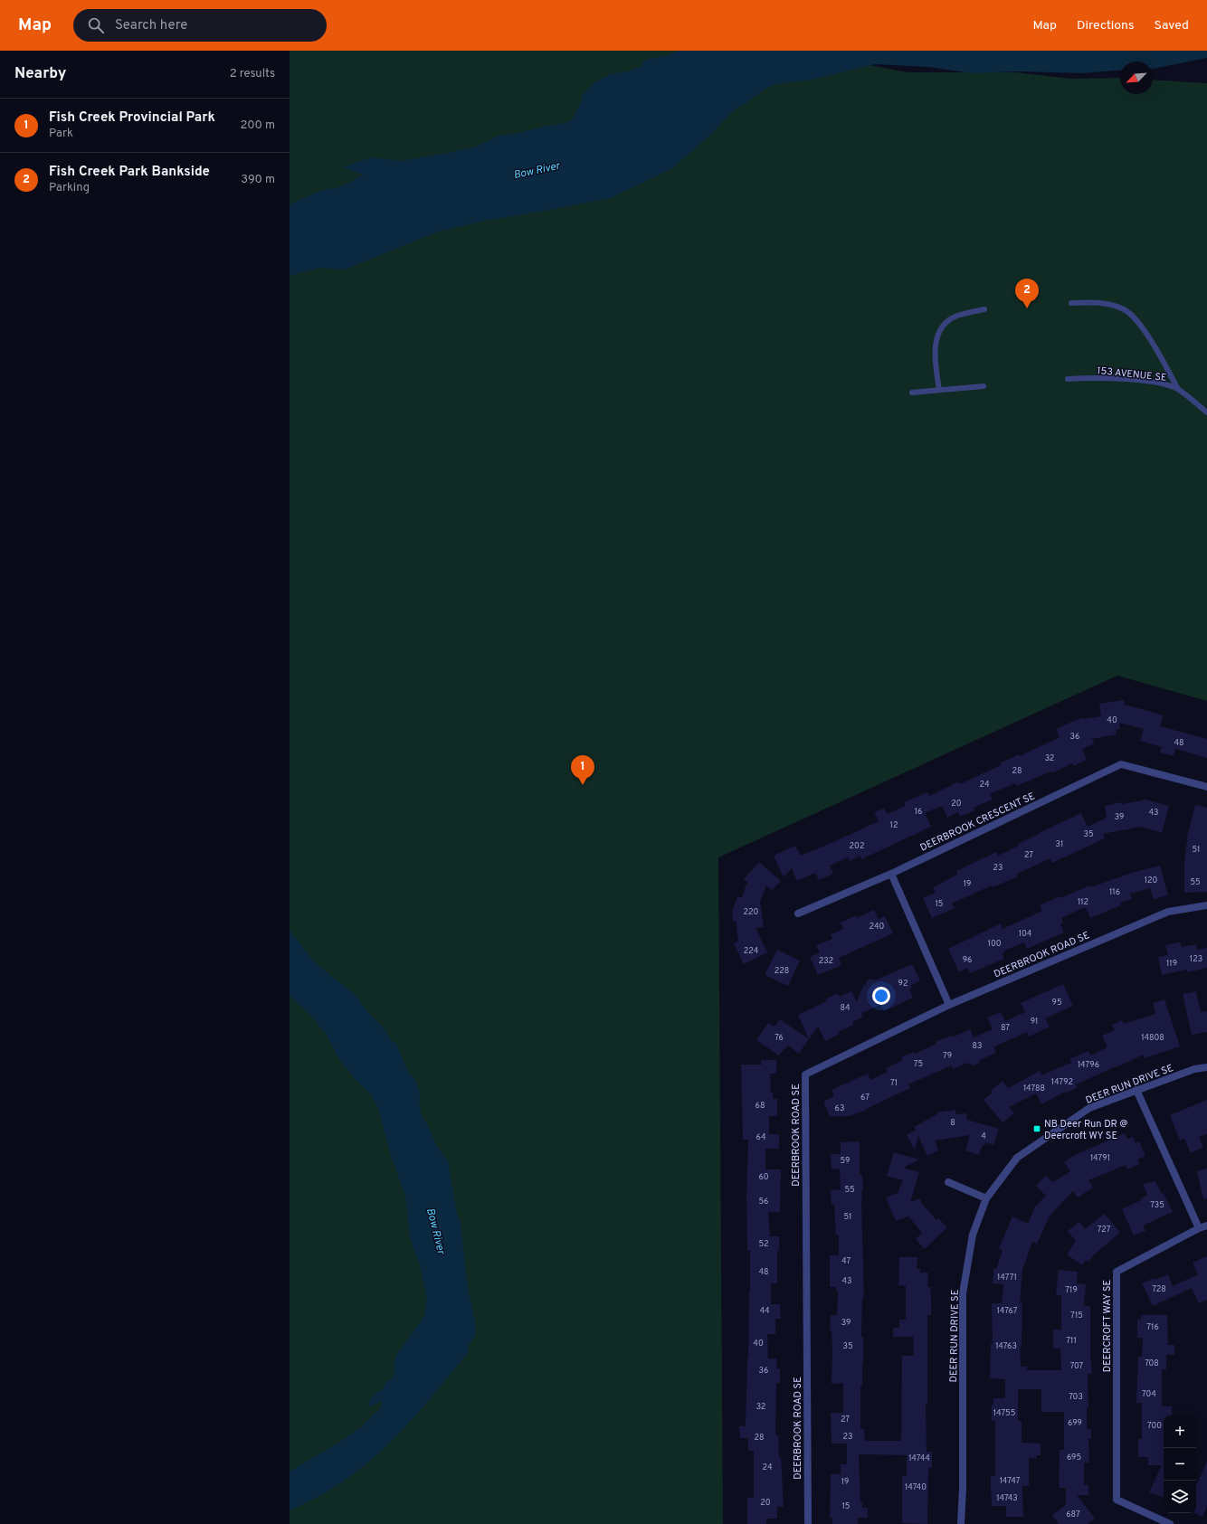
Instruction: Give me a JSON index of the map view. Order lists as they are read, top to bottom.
{
  "streets": {
    "street": [
      "DEERBROOK CRESCENT SE",
      "DEERBROOK ROAD SE",
      "DEER RUN DRIVE SE",
      "DEERCROFT WAY SE"
    ],
    "lane": ["153 AVENUE SE"]
  },
  "water": ["Bow River"],
  "places": {
    "transit": ["NB Deer Run DR @ Deercroft WY SE"]
  },
  "house_numbers": [
    "40",
    "36",
    "48",
    "32",
    "28",
    "24",
    "20",
    "16",
    "43",
    "39",
    "12",
    "35",
    "31",
    "202",
    "51",
    "27",
    "23",
    "120",
    "55",
    "19",
    "116",
    "112",
    "15",
    "220",
    "240",
    "104",
    "100",
    "224",
    "123",
    "96",
    "232",
    "119",
    "228",
    "92",
    "95",
    "84",
    "91",
    "87",
    "76",
    "14808",
    "83",
    "79",
    "75",
    "14796",
    "14792",
    "71",
    "14788",
    "67",
    "68",
    "63",
    "8",
    "4",
    "64",
    "14791",
    "59",
    "60",
    "55",
    "56",
    "735",
    "51",
    "727",
    "52",
    "47",
    "48",
    "14771",
    "43",
    "728",
    "719",
    "44",
    "14767",
    "715",
    "39",
    "716",
    "711",
    "40",
    "35",
    "14763",
    "708",
    "707",
    "36",
    "704",
    "703",
    "32",
    "14755",
    "27",
    "699",
    "700",
    "23",
    "28",
    "695",
    "14744",
    "24",
    "14747",
    "19",
    "14740",
    "14743",
    "20",
    "15",
    "687"
  ],
  "north": "bottom left",
  "page": {
    "header": "Map",
    "search": "Search here",
    "nav": ["Map", "Directions", "Saved"],
    "heading": ["Nearby", "2 results"],
    "list": [
      {
        "mark": "1",
        "name": "Fish Creek Provincial Park",
        "note": "Park",
        "value": "200 m"
      },
      {
        "mark": "2",
        "name": "Fish Creek Park Bankside",
        "note": "Parking",
        "value": "390 m"
      }
    ],
    "pins": ["2", "1"],
    "map_buttons": ["+", "−"]
  }
}
